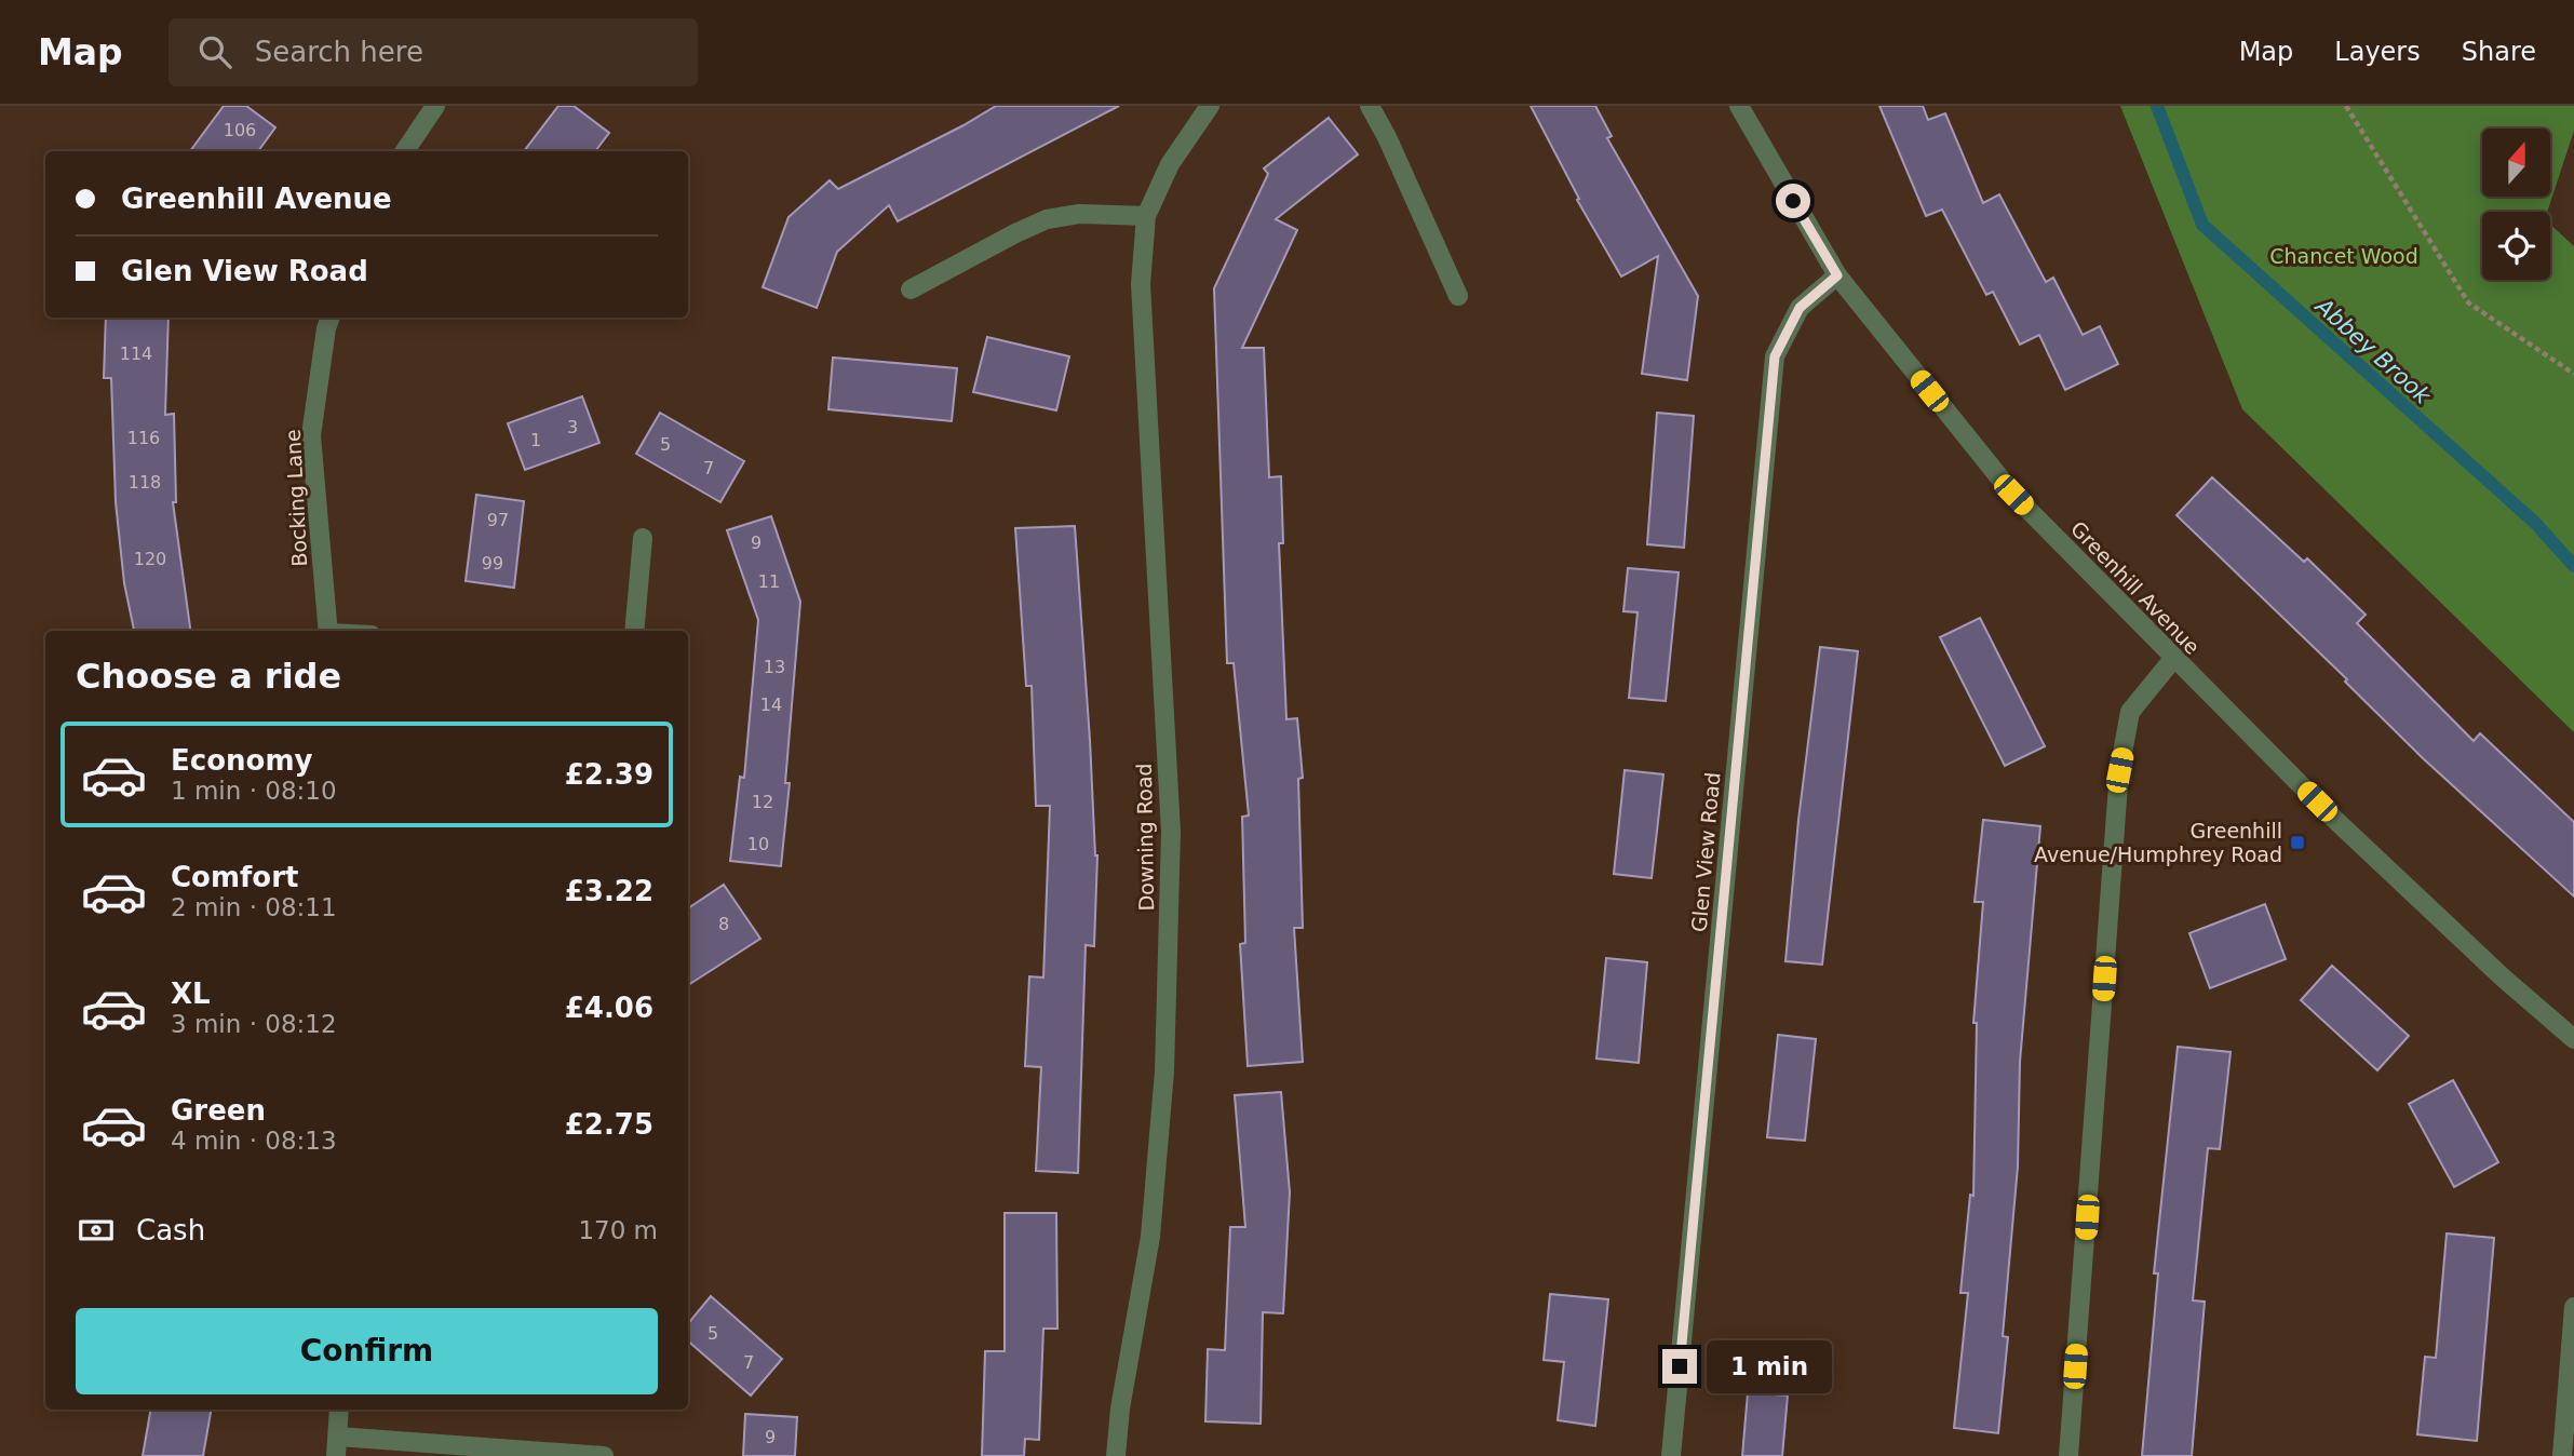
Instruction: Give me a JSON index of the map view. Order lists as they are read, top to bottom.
{
  "streets": {
    "street": [
      "Bocking Lane",
      "Greenhill Avenue",
      "Downing Road",
      "Glen View Road"
    ]
  },
  "crossings": [
    ["Greenhill Avenue", "Glen View Road"]
  ],
  "water": ["Abbey Brook"],
  "parks": ["Chancet Wood"],
  "places": {
    "transit": ["Greenhill Avenue/Humphrey Road"]
  },
  "house_numbers": [
    "106",
    "114",
    "3",
    "116",
    "1",
    "5",
    "7",
    "118",
    "97",
    "9",
    "120",
    "99",
    "11",
    "13",
    "14",
    "12",
    "10",
    "8",
    "5",
    "7",
    "9"
  ],
  "north": "top",
  "page": {
    "header": "Map",
    "search": "Search here",
    "nav": ["Map", "Layers", "Share"],
    "banner": ["Greenhill Avenue", "Glen View Road"],
    "heading": "Choose a ride",
    "list": [
      {
        "name": "Economy",
        "note": "1 min · 08:10",
        "value": "£2.39"
      },
      {
        "name": "Comfort",
        "note": "2 min · 08:11",
        "value": "£3.22"
      },
      {
        "name": "XL",
        "note": "3 min · 08:12",
        "value": "£4.06"
      },
      {
        "name": "Green",
        "note": "4 min · 08:13",
        "value": "£2.75"
      }
    ],
    "pay": ["Cash", "170 m"],
    "buttons": "Confirm",
    "bubble": "1 min"
  }
}
